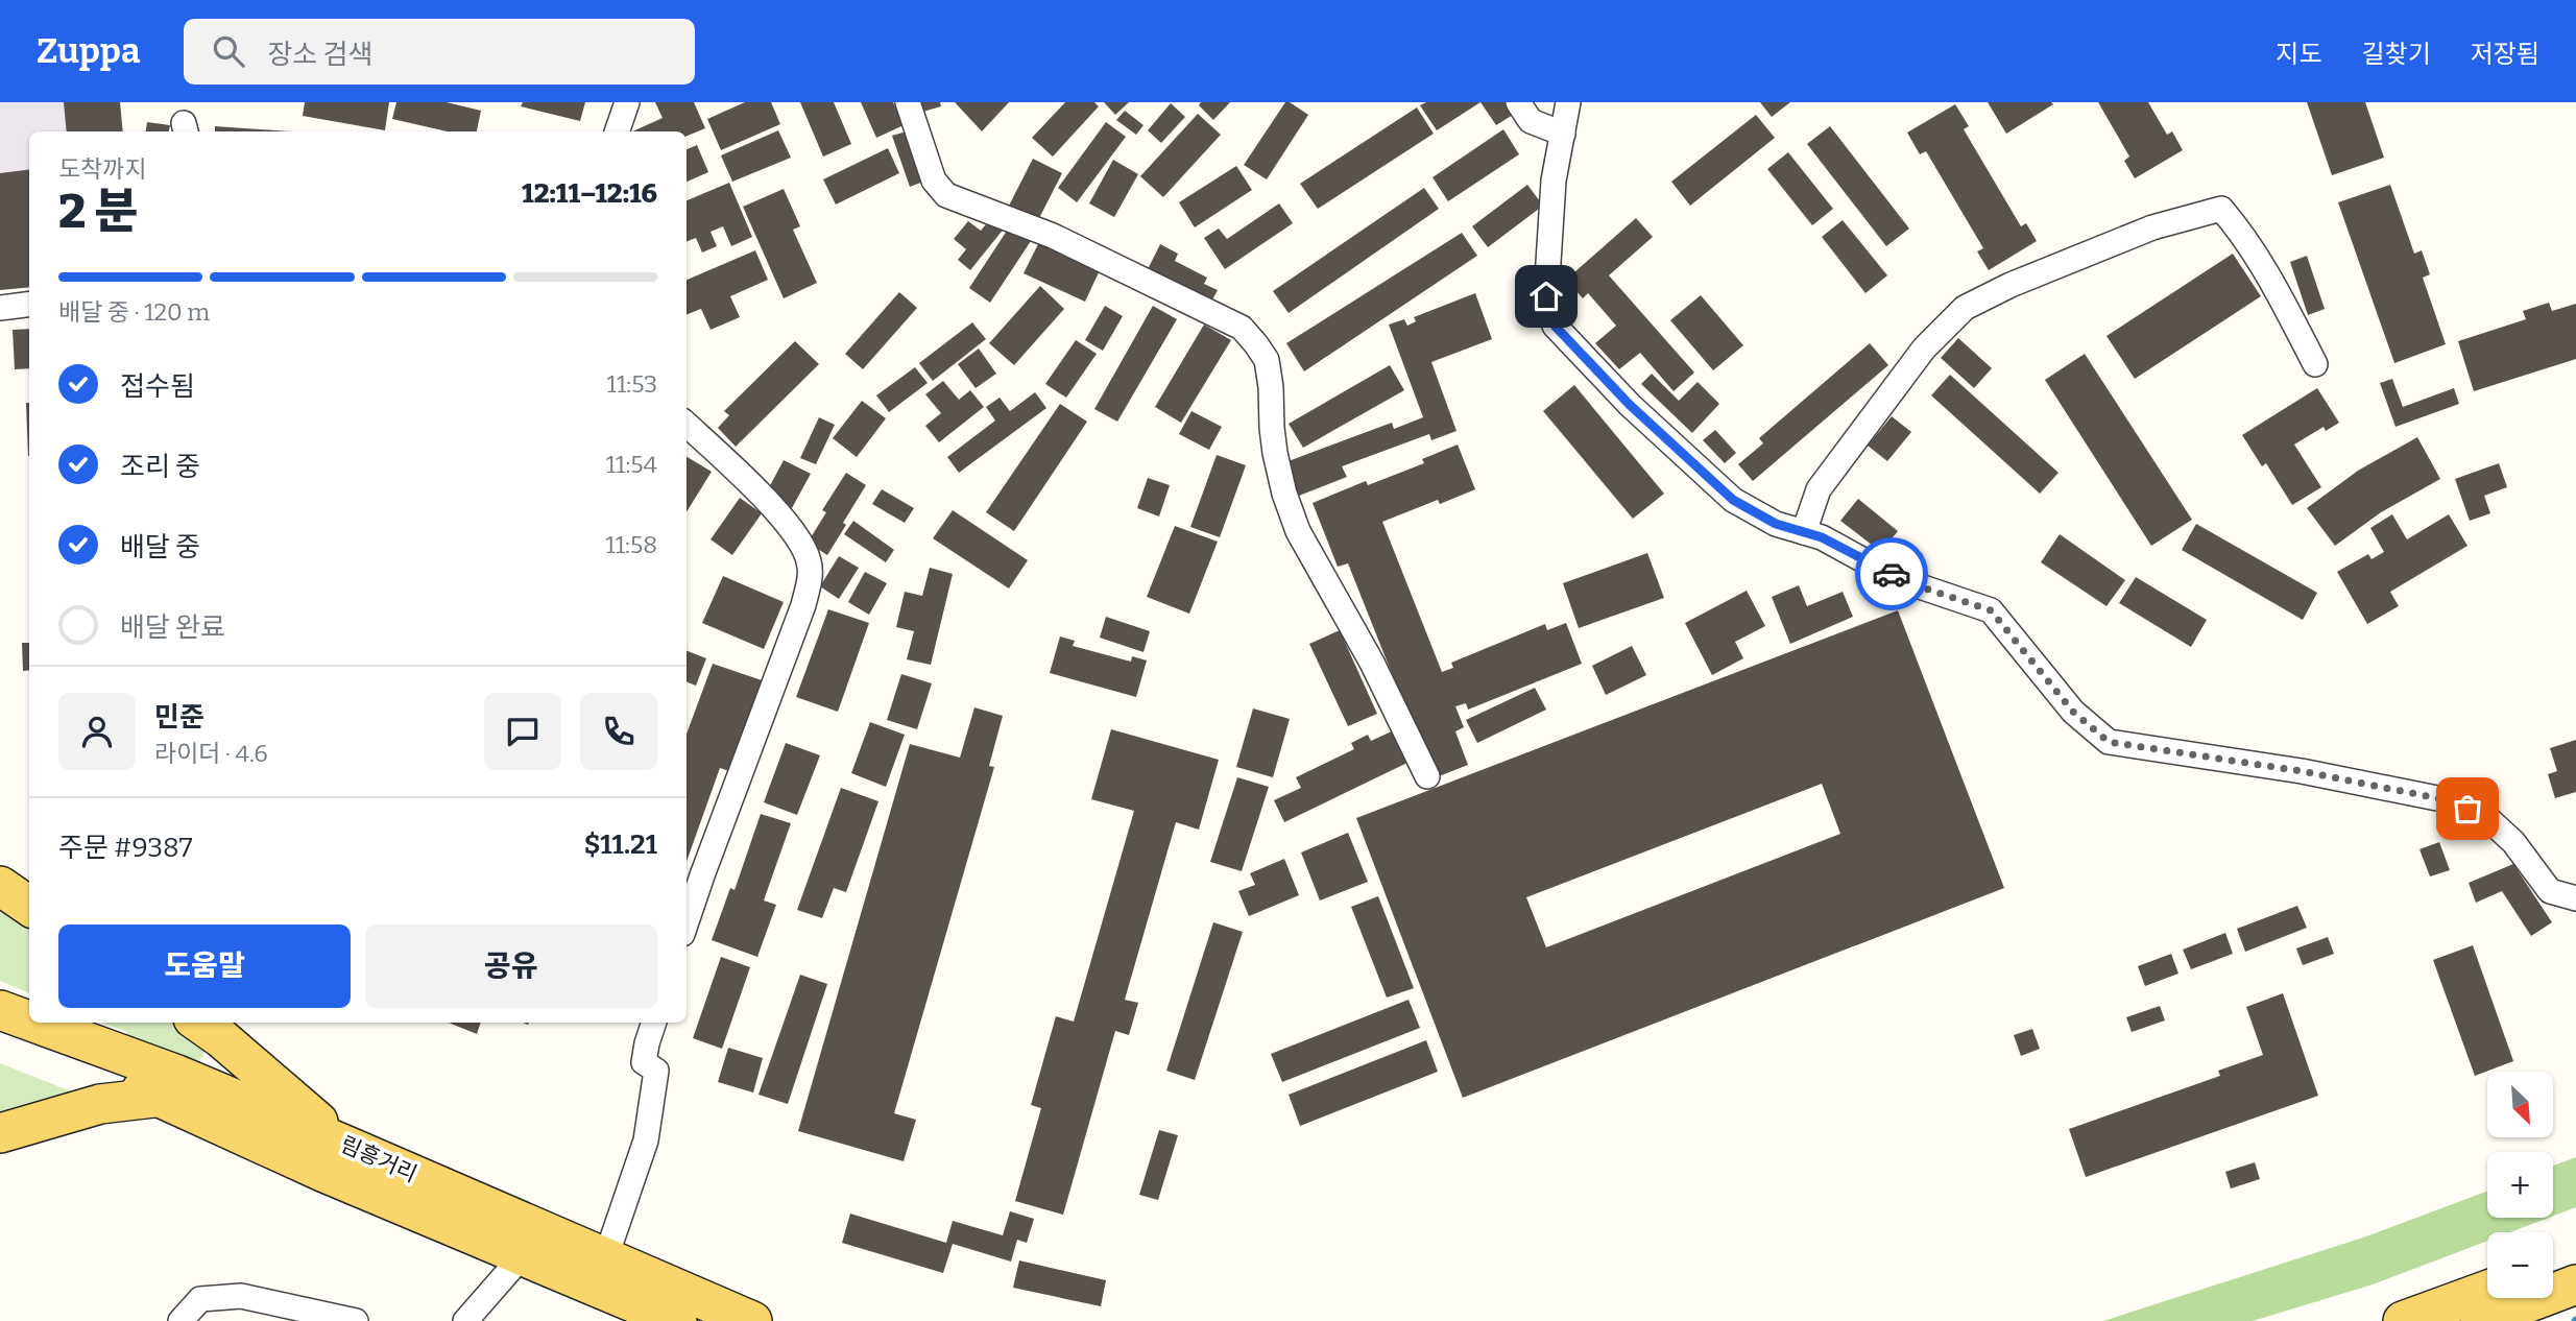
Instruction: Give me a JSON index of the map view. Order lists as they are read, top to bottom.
{
  "streets": {
    "main road": ["림흥거리"]
  },
  "north": "bottom right",
  "page": {
    "header": "Zuppa",
    "search": "장소 검색",
    "nav": ["지도", "길찾기", "저장됨"],
    "heading": ["2 분", "도착까지", "12:11–12:16"],
    "panel": [
      "민준",
      "라이더 · 4.6",
      "주문 #9387",
      "$11.21"
    ],
    "bar": "배달 중 · 120 m",
    "list": [
      ["접수됨", "11:53"],
      ["조리 중", "11:54"],
      ["배달 중", "11:58"],
      "배달 완료"
    ],
    "buttons": ["도움말", "공유"],
    "map_buttons": ["+", "−"]
  }
}
